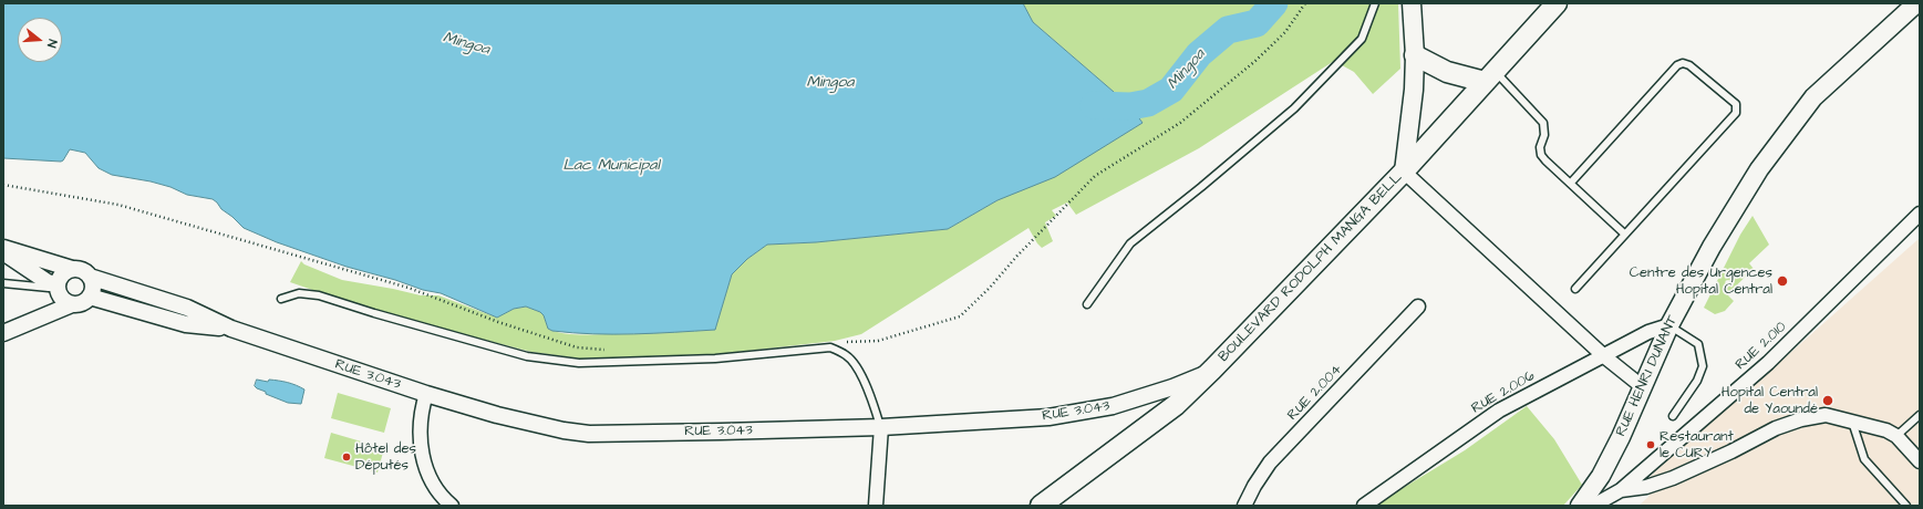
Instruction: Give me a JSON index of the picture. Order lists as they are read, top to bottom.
{
  "streets": {
    "main road": ["BOULEVARD RODOLPH MANGA BELL", "RUE HENRI DUNANT"],
    "street": [
      "RUE 2.010",
      "RUE 3.043",
      "RUE 2.004",
      "RUE 2.006"
    ]
  },
  "crossings": [
    ["BOULEVARD RODOLPH MANGA BELL", "RUE 3.043"],
    ["RUE HENRI DUNANT", "RUE 2.006"]
  ],
  "water": ["Mingoa", "Lac Municipal"],
  "places": [
    "Centre des Urgences Hopital Central",
    "Hopital Central de Yaoundé",
    "Restaurant le CURY",
    "Hôtel des Députés"
  ],
  "north": "right"
}
